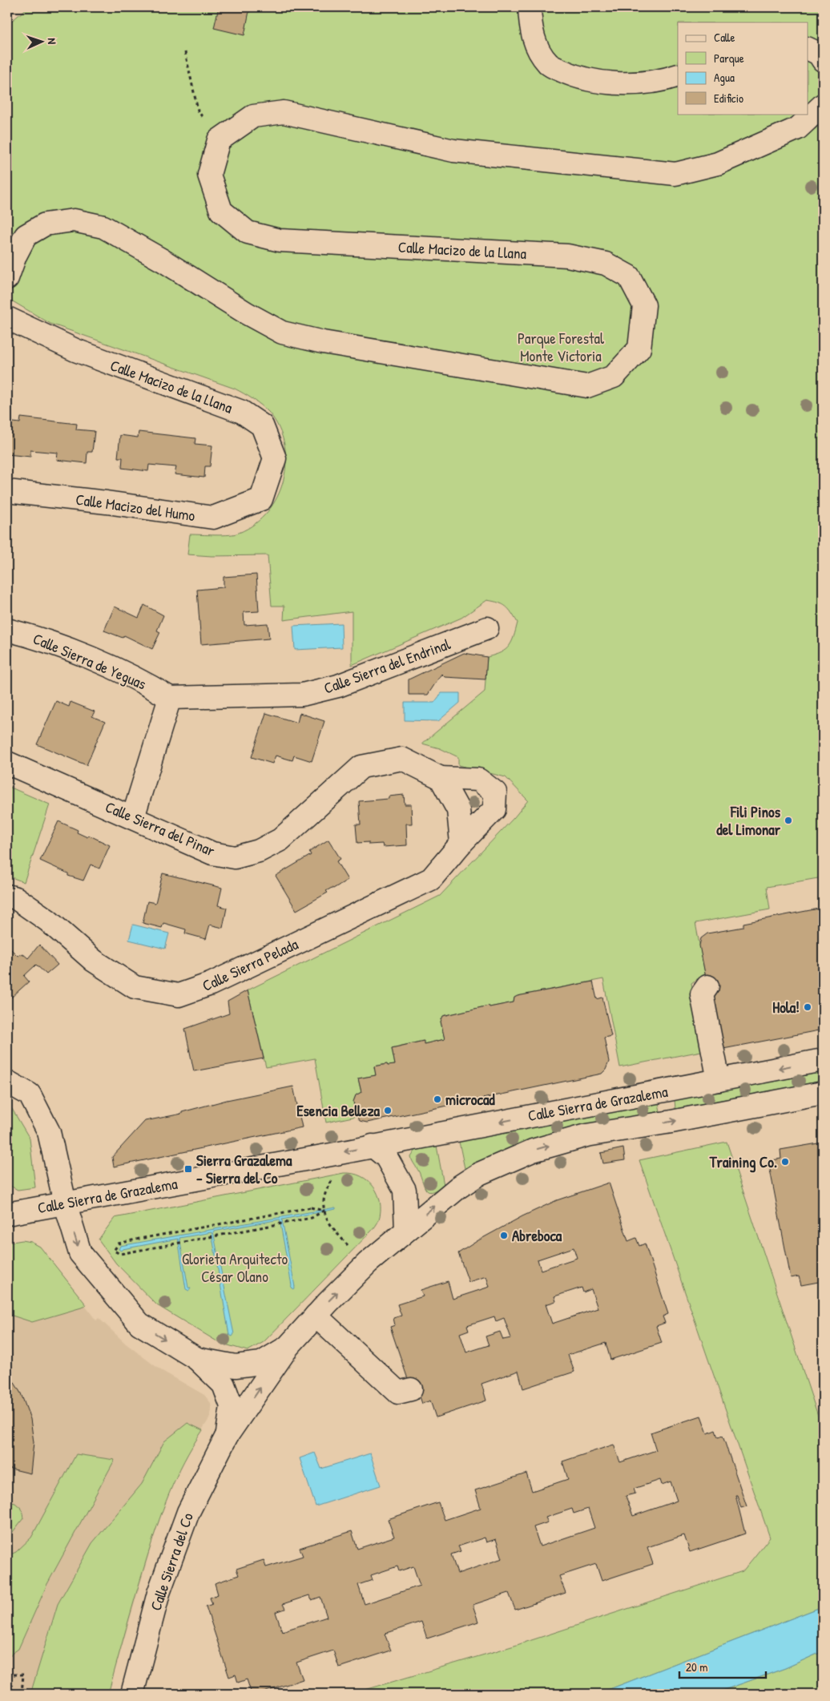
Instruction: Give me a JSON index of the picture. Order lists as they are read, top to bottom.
{
  "streets": {
    "street": [
      "Calle Macizo de la Llana",
      "Calle Macizo del Humo",
      "Calle Sierra de Yeguas",
      "Calle Sierra del Endrinal",
      "Calle Sierra del Pinar",
      "Calle Sierra Pelada",
      "Calle Sierra de Grazalema",
      "Calle Sierra del Co"
    ]
  },
  "crossings": [
    ["Calle Macizo de la Llana", "Calle Macizo del Humo"],
    ["Calle Sierra de Yeguas", "Calle Sierra del Endrinal"],
    ["Calle Sierra del Pinar", "Calle Sierra Pelada"],
    ["Calle Sierra de Grazalema", "Calle Sierra del Co"]
  ],
  "parks": ["Parque Forestal Monte Victoria", "Glorieta Arquitecto César Olano"],
  "places": {
    "other": [
      "Fili Pinos del Limonar",
      "Hola!",
      "microcad",
      "Esencia Belleza",
      "Training Co.",
      "Abreboca"
    ],
    "transit": ["Sierra Grazalema - Sierra del Co"]
  },
  "legend": [
    "Calle",
    "Parque",
    "Agua",
    "Edificio"
  ],
  "scale_bar": "20 m",
  "north": "right"
}
